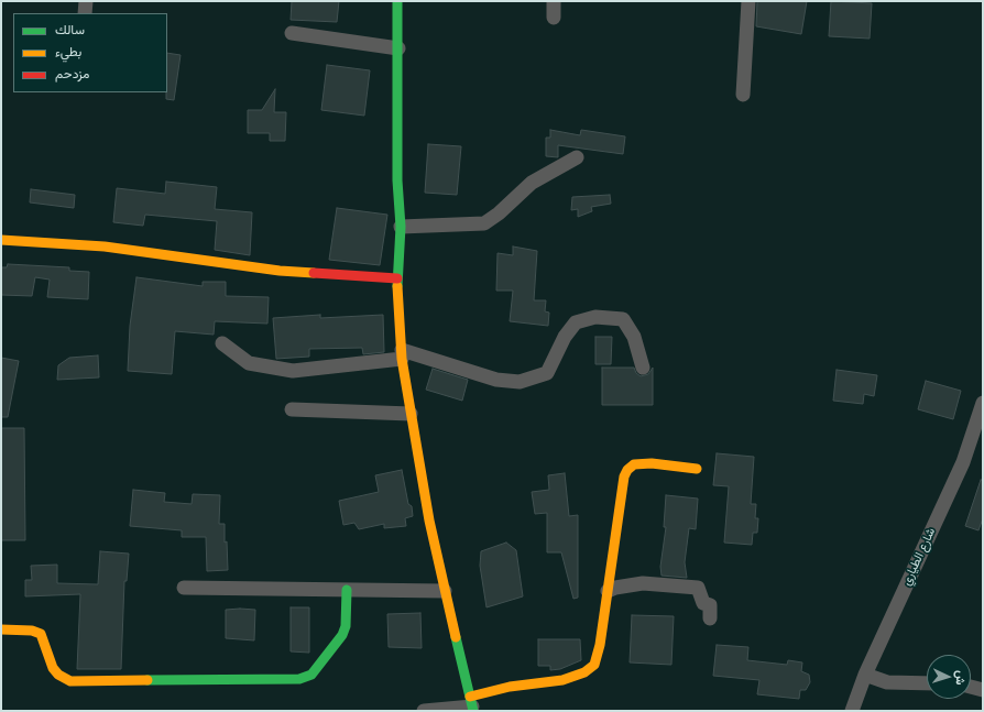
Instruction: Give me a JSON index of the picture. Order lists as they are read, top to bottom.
{
  "streets": {
    "street": ["شارع الطياري"]
  },
  "legend": ["سالك", "بطيء", "مزدحم"],
  "north": "right"
}
